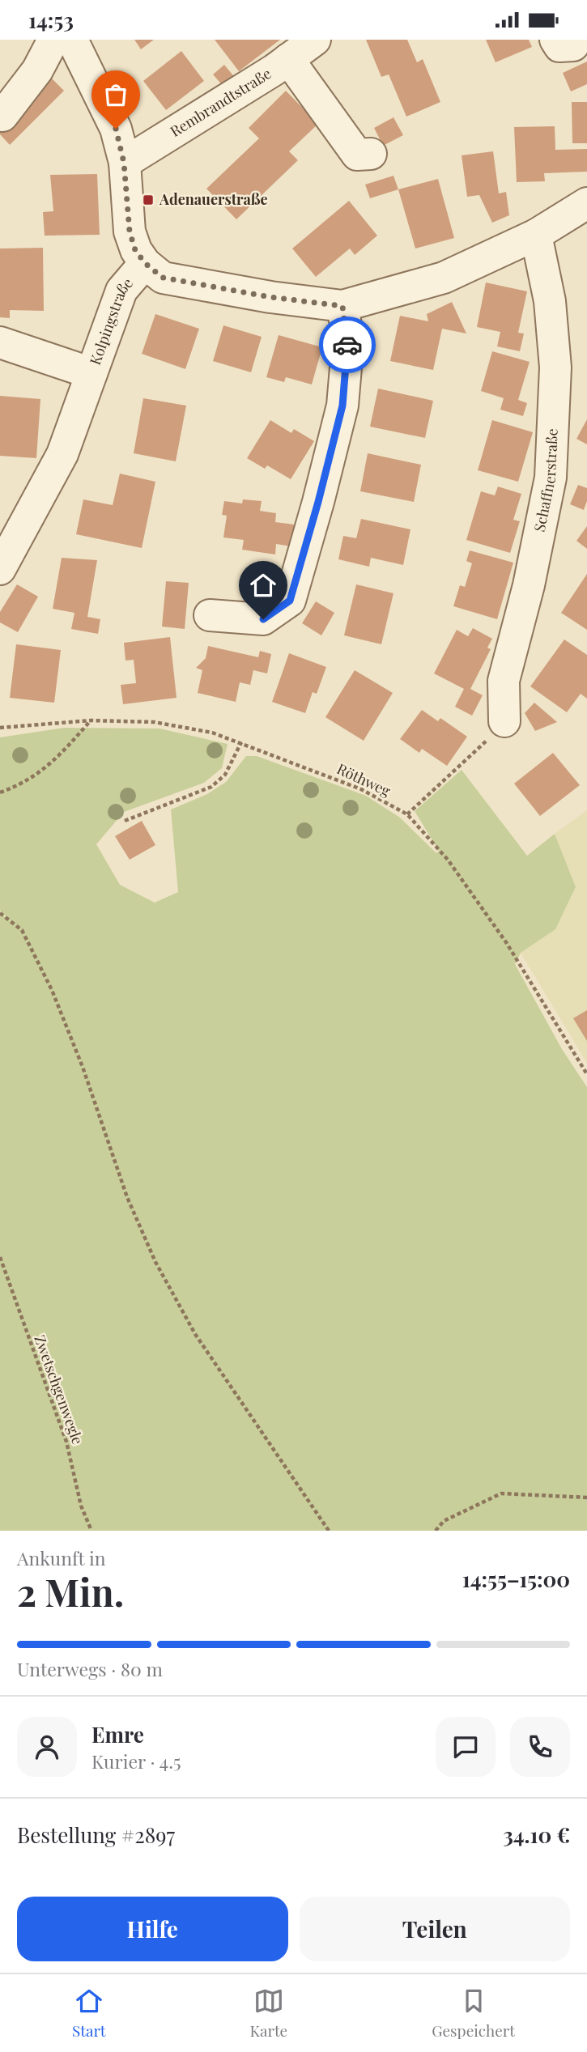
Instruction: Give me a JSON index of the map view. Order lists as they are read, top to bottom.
{
  "streets": {
    "street": ["Rembrandtstraße", "Kolpingstraße", "Schaffnerstraße"],
    "path": ["Röthweg", "Zwetschgenwegle"]
  },
  "crossings": [
    ["Rembrandtstraße", "Kolpingstraße"]
  ],
  "places": {
    "transit": ["Adenauerstraße"]
  },
  "page": {
    "status": "14:53",
    "heading": ["2 Min.", "Ankunft in", "14:55–15:00"],
    "panel": [
      "Emre",
      "Kurier · 4.5",
      "Bestellung #2897",
      "34.10 €"
    ],
    "bar": "Unterwegs · 80 m",
    "buttons": ["Hilfe", "Teilen"],
    "tabs": ["Start", "Karte", "Gespeichert"]
  }
}
